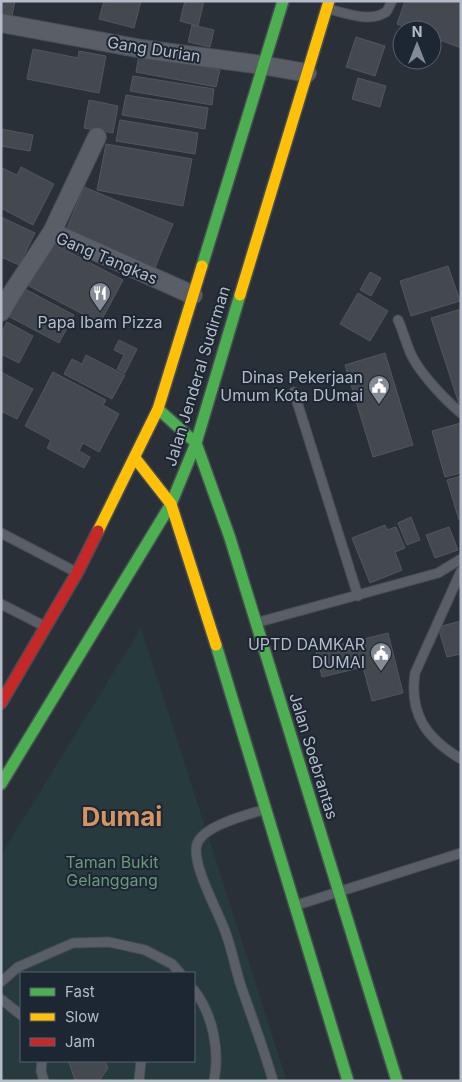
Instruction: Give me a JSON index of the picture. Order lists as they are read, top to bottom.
{
  "streets": {
    "main road": ["Jalan Jenderal Sudirman", "Jalan Soebrantas"],
    "street": ["Gang Durian", "Gang Tangkas"]
  },
  "crossings": [
    ["Gang Durian", "Jalan Jenderal Sudirman"],
    ["Gang Tangkas", "Jalan Jenderal Sudirman"],
    ["Jalan Jenderal Sudirman", "Jalan Soebrantas"]
  ],
  "districts": ["Dumai"],
  "parks": ["Taman Bukit Gelanggang"],
  "places": {
    "restaurant": ["Papa Ibam Pizza"],
    "public building": ["Dinas Pekerjaan Umum Kota DUmai", "UPTD DAMKAR DUMAI"]
  },
  "legend": ["Fast", "Slow", "Jam"],
  "north": "top"
}
